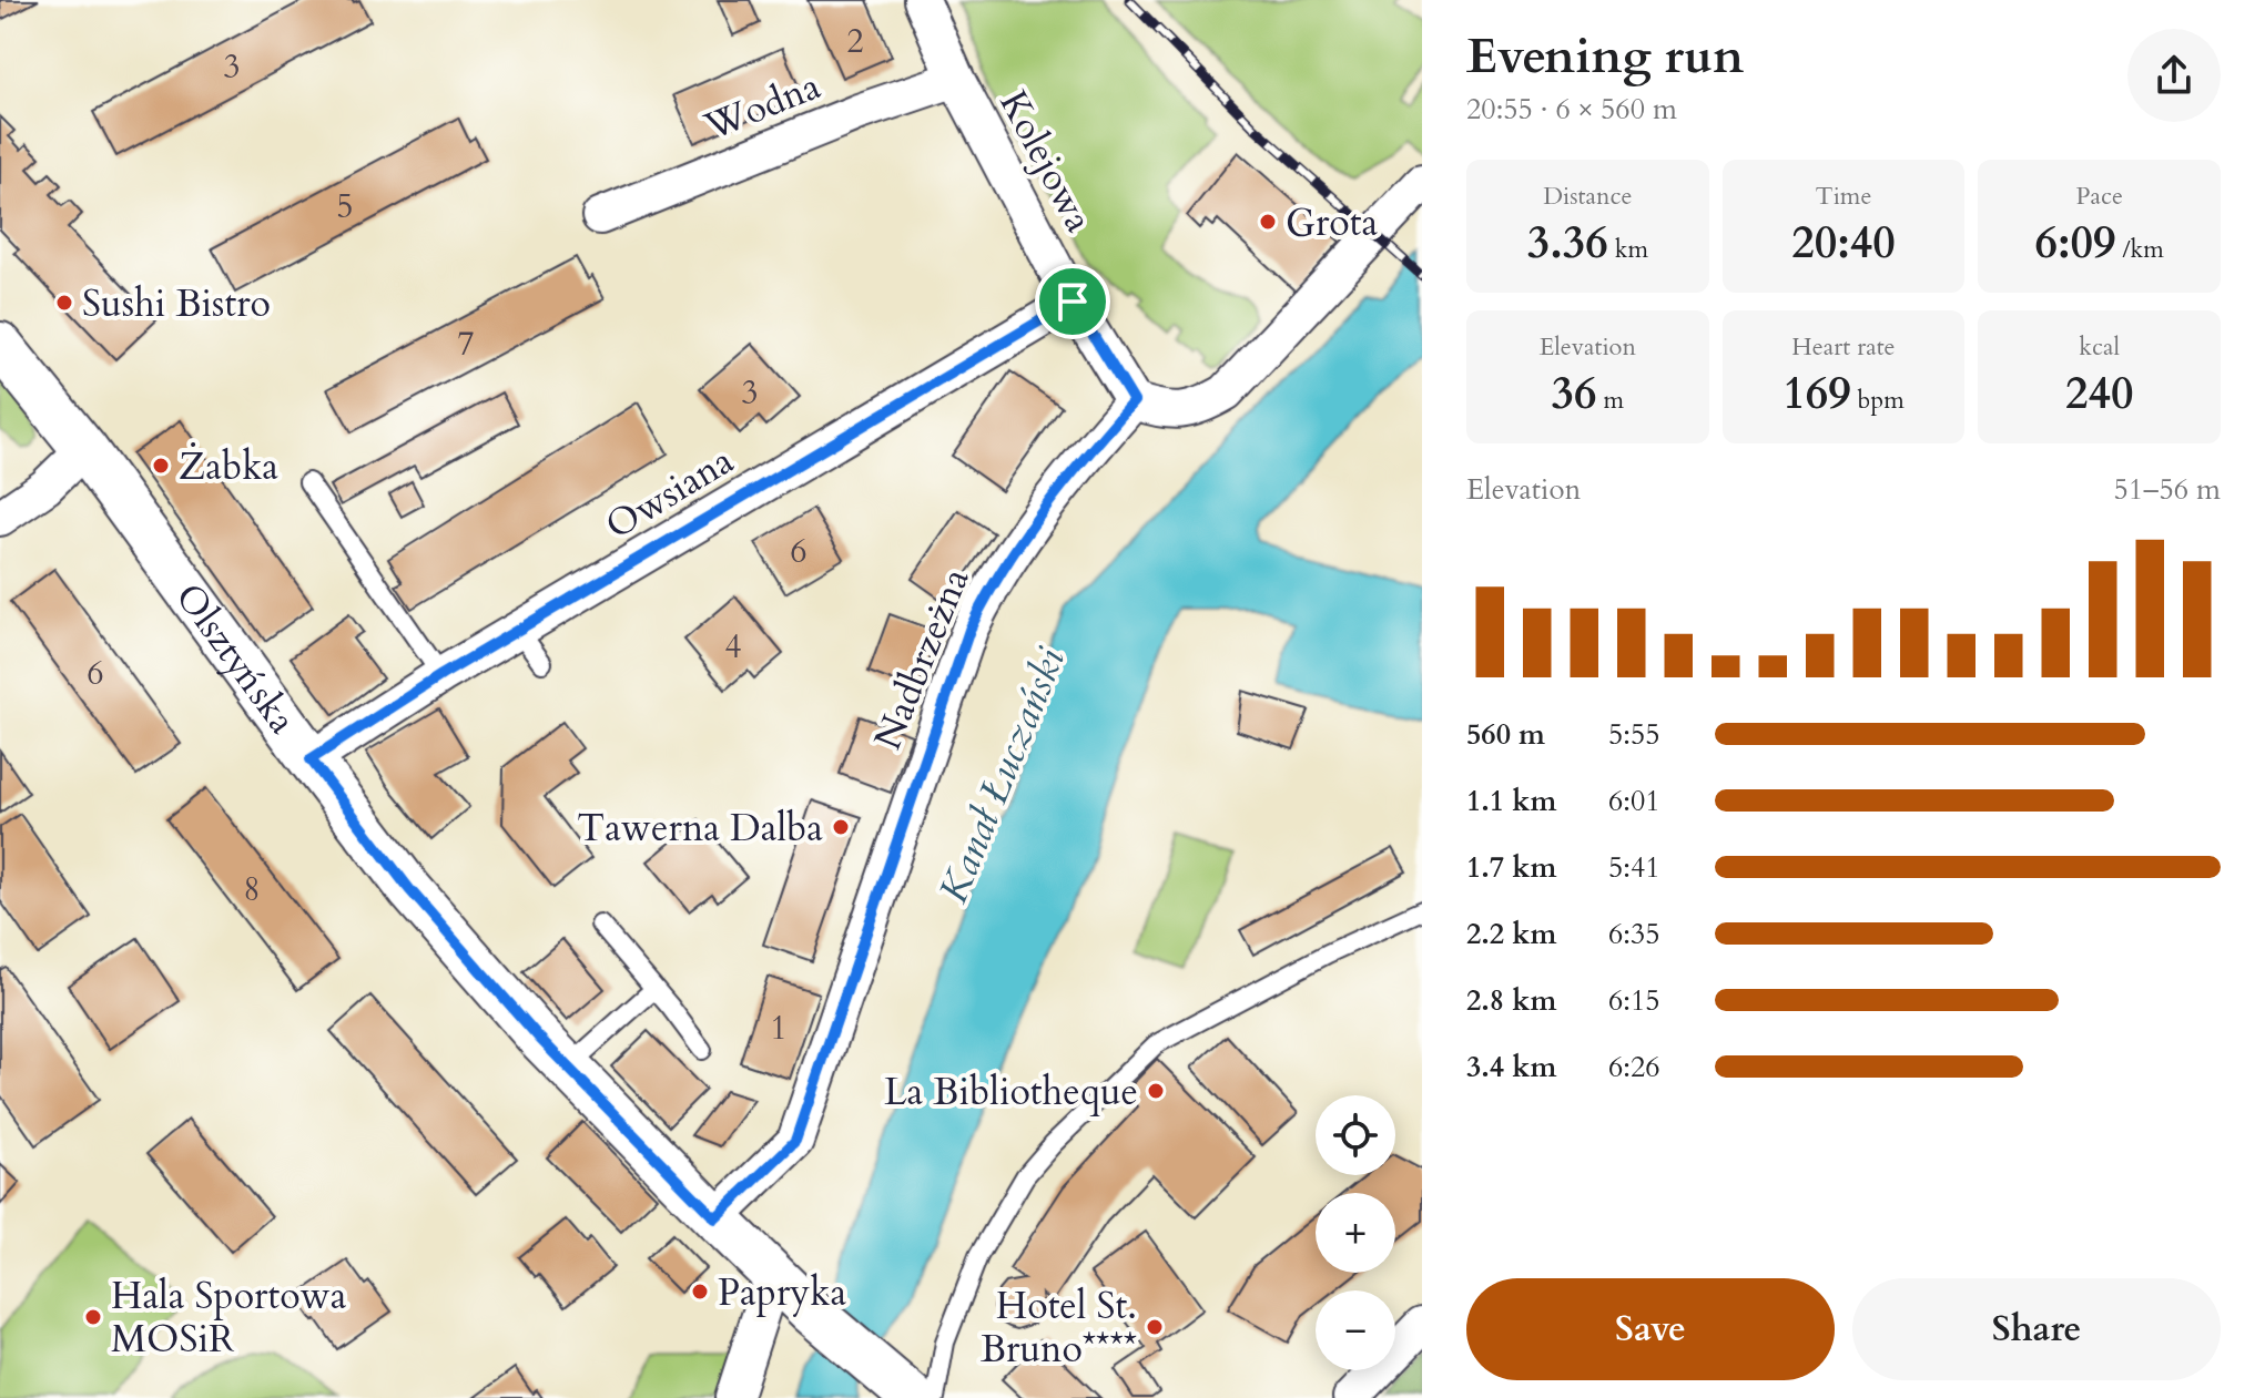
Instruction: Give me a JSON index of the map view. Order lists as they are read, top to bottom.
{
  "streets": {
    "street": [
      "Wodna",
      "Kolejowa",
      "Owsiana",
      "Olsztyńska",
      "Nadbrzeżna"
    ]
  },
  "crossings": [
    ["Wodna", "Kolejowa"],
    ["Kolejowa", "Owsiana"],
    ["Kolejowa", "Nadbrzeżna"],
    ["Owsiana", "Olsztyńska"],
    ["Olsztyńska", "Nadbrzeżna"]
  ],
  "water": ["Kanał Łuczański"],
  "places": [
    "Grota",
    "Sushi Bistro",
    "Żabka",
    "Tawerna Dalba",
    "La Bibliotheque",
    "Papryka",
    "Hala Sportowa MOSiR",
    "Hotel St. Bruno****"
  ],
  "house_numbers": [
    "2",
    "3",
    "5",
    "7",
    "3",
    "6",
    "4",
    "6",
    "8",
    "1"
  ],
  "page": {
    "heading": ["Evening run", "20:55 · 6 × 560 m"],
    "stats": [
      ["Distance", "3.36 km"],
      ["Time", "20:40"],
      ["Pace", "6:09 /km"],
      ["Elevation", "36 m"],
      ["Heart rate", "169 bpm"],
      ["kcal", "240"]
    ],
    "chart": ["Elevation", "51–56 m"],
    "list": [
      {
        "name": "560 m",
        "note": "5:55"
      },
      {
        "name": "1.1 km",
        "note": "6:01"
      },
      {
        "name": "1.7 km",
        "note": "5:41"
      },
      {
        "name": "2.2 km",
        "note": "6:35"
      },
      {
        "name": "2.8 km",
        "note": "6:15"
      },
      {
        "name": "3.4 km",
        "note": "6:26"
      }
    ],
    "map_buttons": ["+", "−"],
    "buttons": ["Save", "Share"]
  }
}
